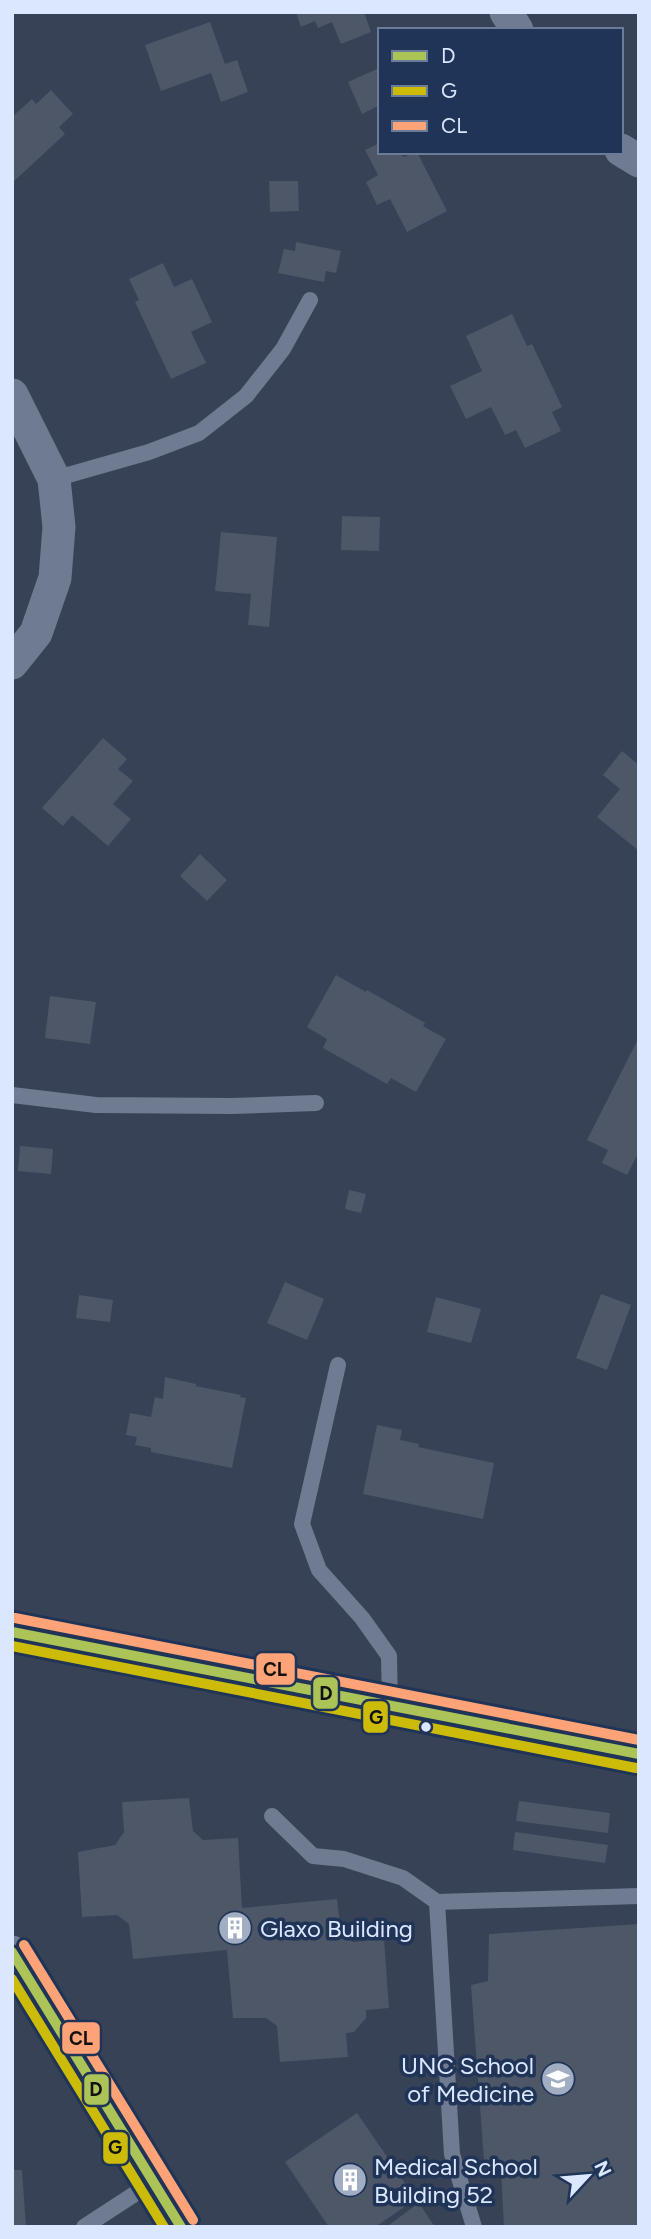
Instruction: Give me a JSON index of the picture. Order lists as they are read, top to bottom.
{
  "places": {
    "building": ["Glaxo Building", "Medical School Building 52"],
    "school or university": ["UNC School of Medicine"]
  },
  "lines": ["transit line CL", "transit line D", "transit line G"],
  "legend": ["D", "G", "CL"],
  "north": "top right"
}
